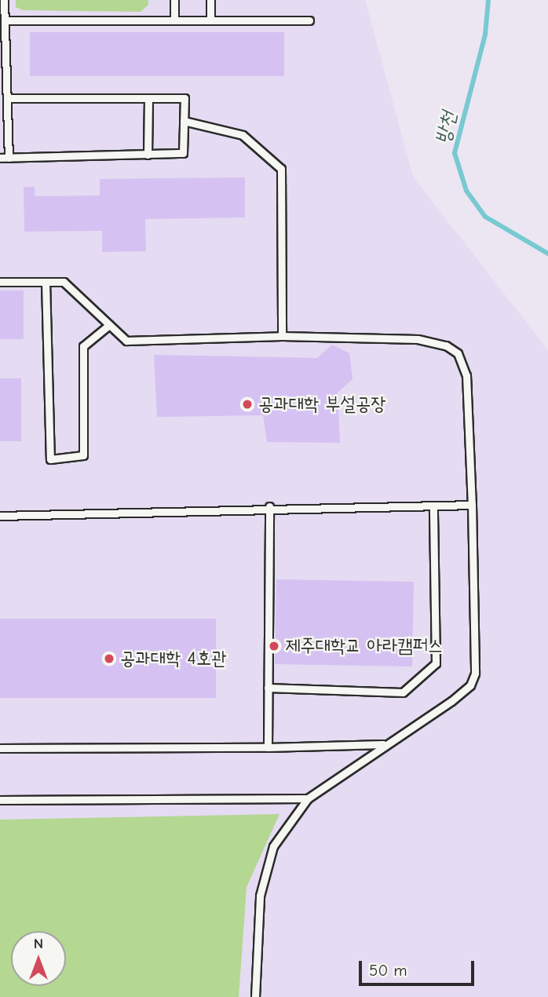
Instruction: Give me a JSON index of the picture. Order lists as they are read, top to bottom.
{
  "water": ["방천"],
  "places": ["공과대학 부설공장", "제주대학교 아라캠퍼스", "공과대학 4호관"],
  "scale_bar": "50 m",
  "north": "top"
}
